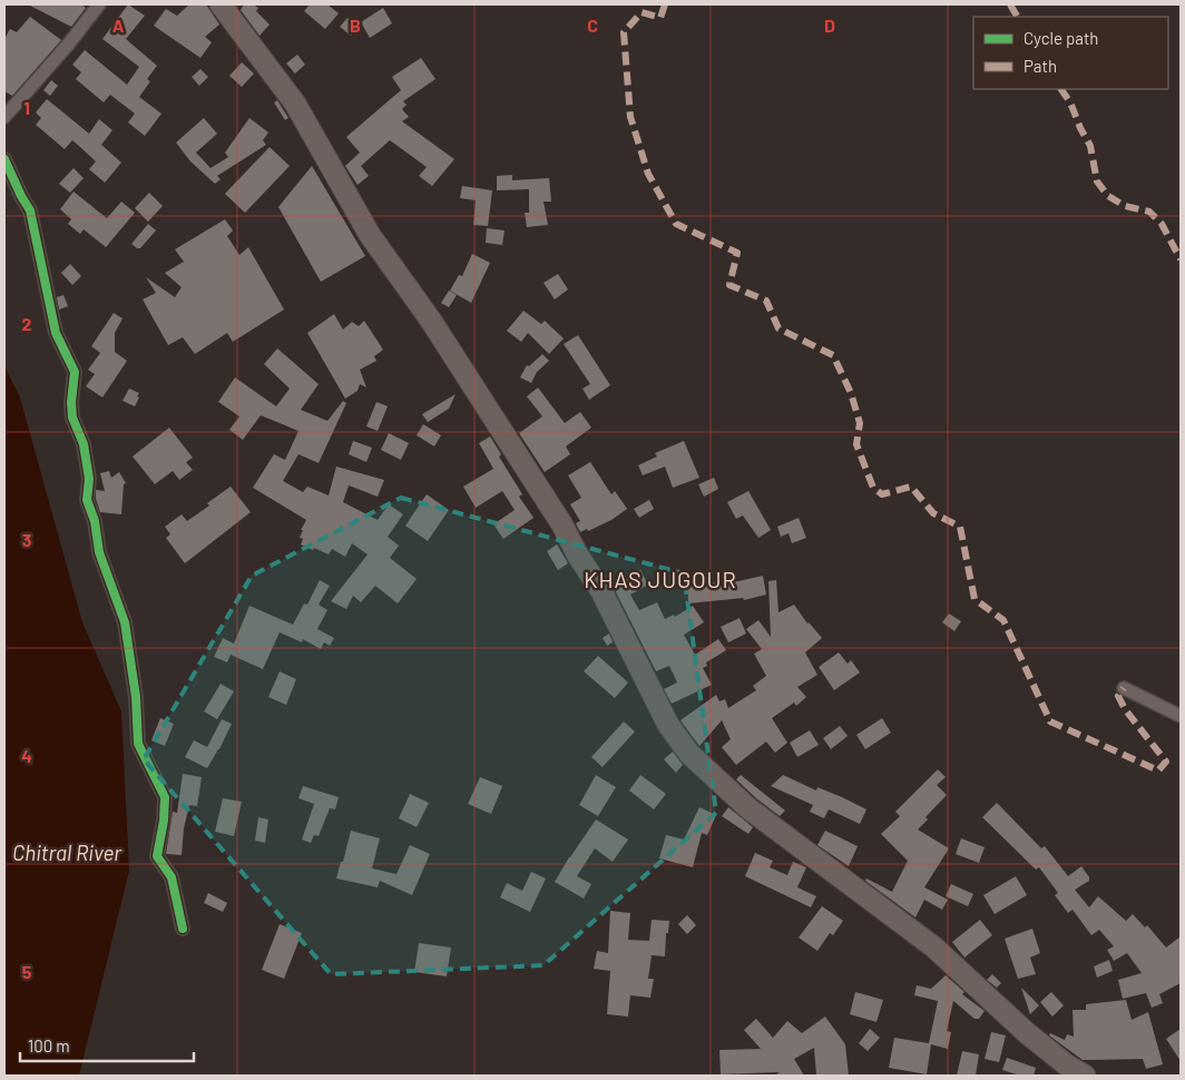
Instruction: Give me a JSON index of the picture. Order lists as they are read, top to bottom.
{
  "districts": ["KHAS JUGOUR"],
  "water": ["Chitral River"],
  "legend": ["Cycle path", "Path"],
  "scale_bar": "100 m",
  "grid": {
    "columns": [
      "A",
      "B",
      "C",
      "D"
    ],
    "rows": [
      "1",
      "2",
      "3",
      "4",
      "5"
    ]
  }
}
